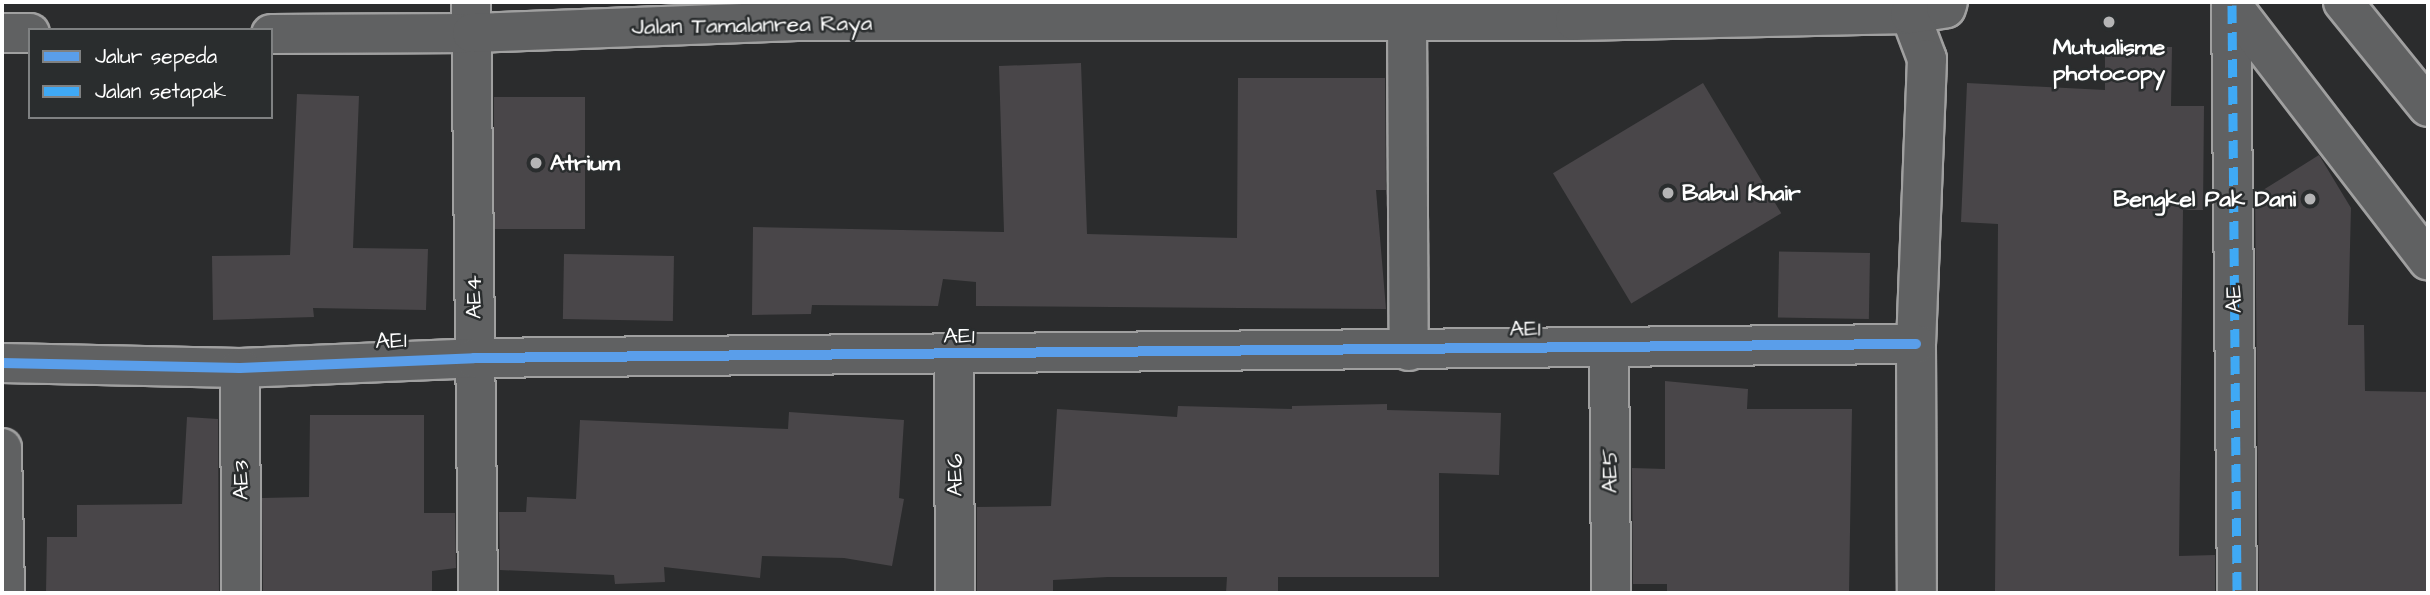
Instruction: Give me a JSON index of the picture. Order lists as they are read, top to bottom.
{
  "streets": {
    "street": [
      "Jalan Tamalanrea Raya",
      "AE4",
      "AE",
      "AE1",
      "AE5",
      "AE6",
      "AE3"
    ]
  },
  "crossings": [
    ["Jalan Tamalanrea Raya", "AE4"],
    ["AE4", "AE1"],
    ["AE1", "AE5"],
    ["AE1", "AE6"],
    ["AE1", "AE3"]
  ],
  "places": [
    "Mutualisme photocopy",
    "Atrium",
    "Babul Khair",
    "Bengkel Pak Dani"
  ],
  "legend": ["Jalur sepeda", "Jalan setapak"]
}
